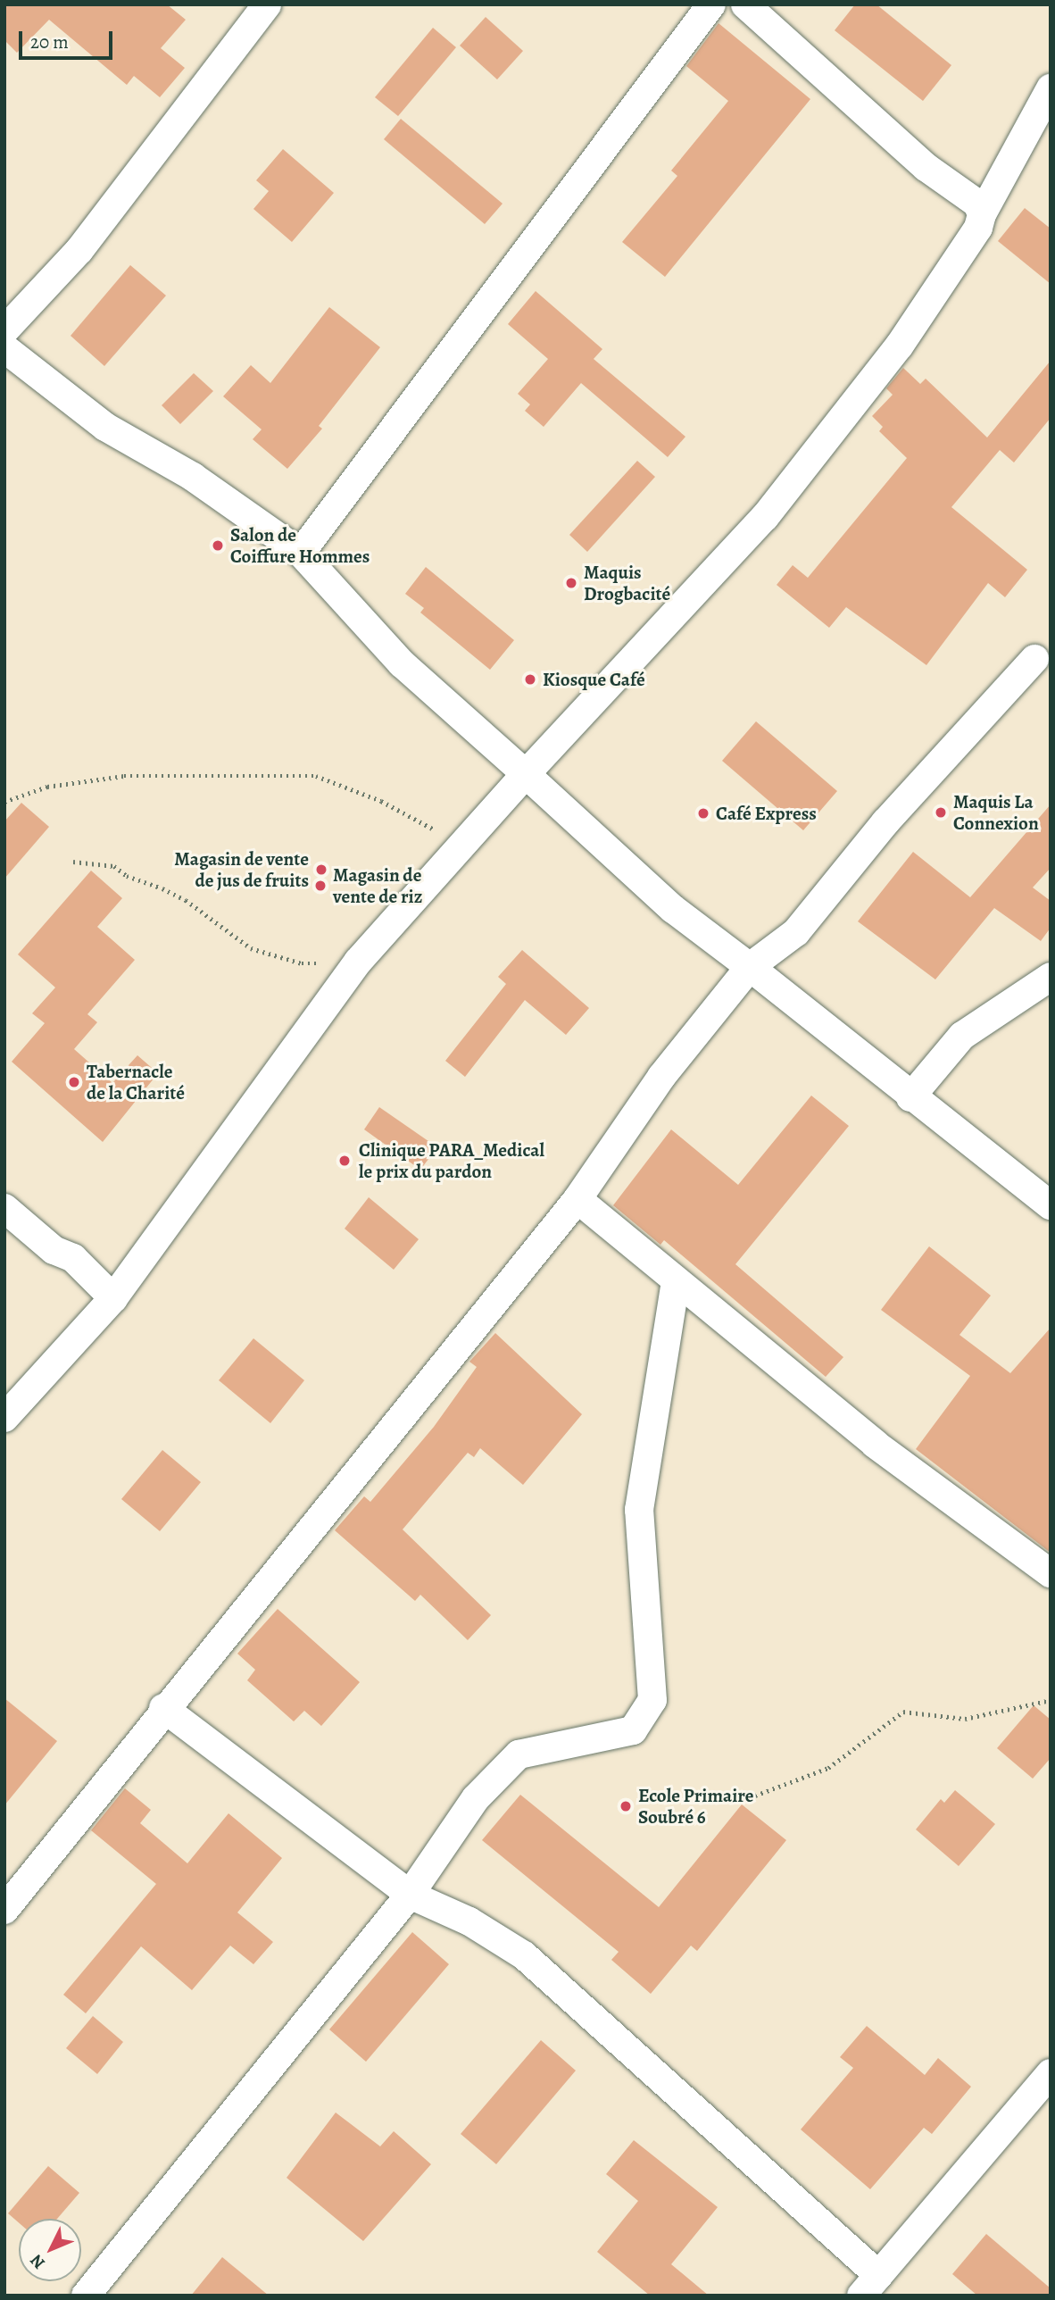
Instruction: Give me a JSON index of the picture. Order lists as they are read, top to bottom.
{
  "places": [
    "Salon de Coiffure Hommes",
    "Maquis Drogbacité",
    "Kiosque Café",
    "Maquis La Connexion",
    "Café Express",
    "Magasin de vente de jus de fruits",
    "Magasin de vente de riz",
    "Tabernacle de la Charité",
    "Clinique PARA_Medical le prix du pardon",
    "Ecole Primaire Soubré 6"
  ],
  "scale_bar": "20 m",
  "north": "bottom left"
}
